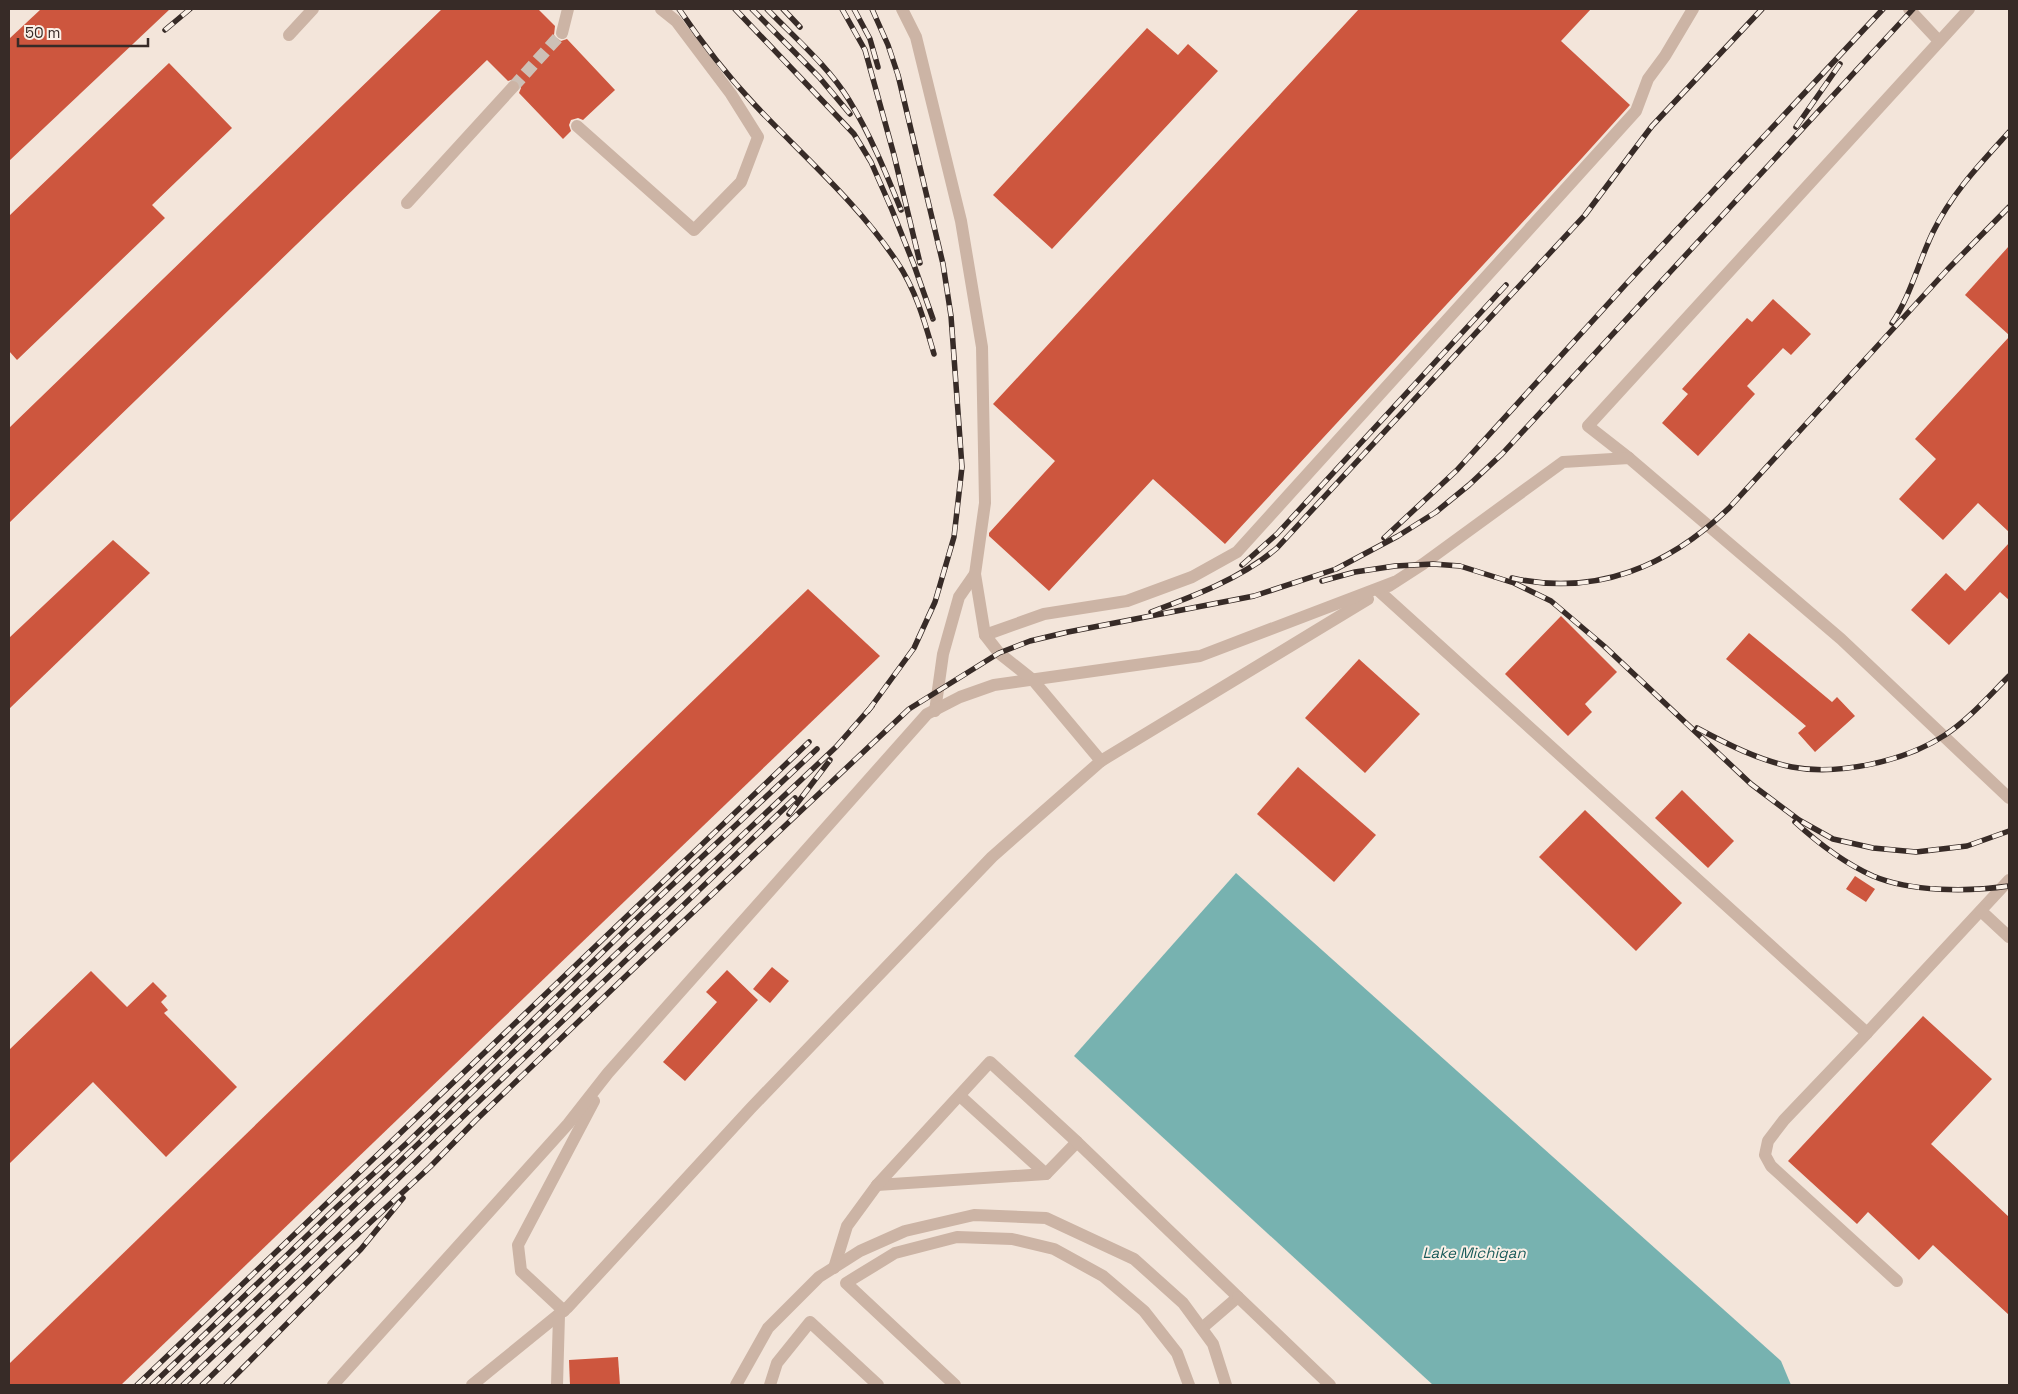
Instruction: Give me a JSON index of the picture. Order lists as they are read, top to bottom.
{
  "water": ["Lake Michigan"],
  "scale_bar": "50 m"
}
